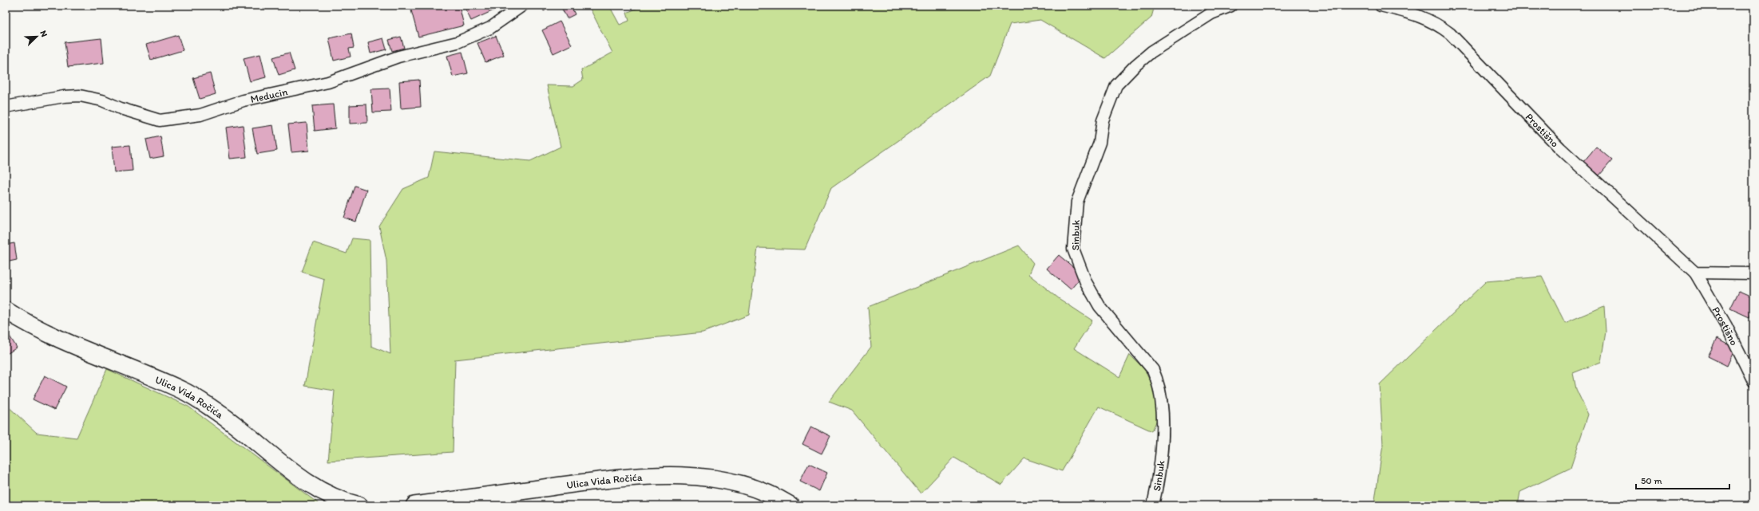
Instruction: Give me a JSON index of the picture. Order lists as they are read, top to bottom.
{
  "streets": {
    "main road": ["Ulica Vida Ročića"],
    "street": ["Meducin", "Prostišno", "Sinbuk"]
  },
  "scale_bar": "50 m",
  "north": "top right"
}
